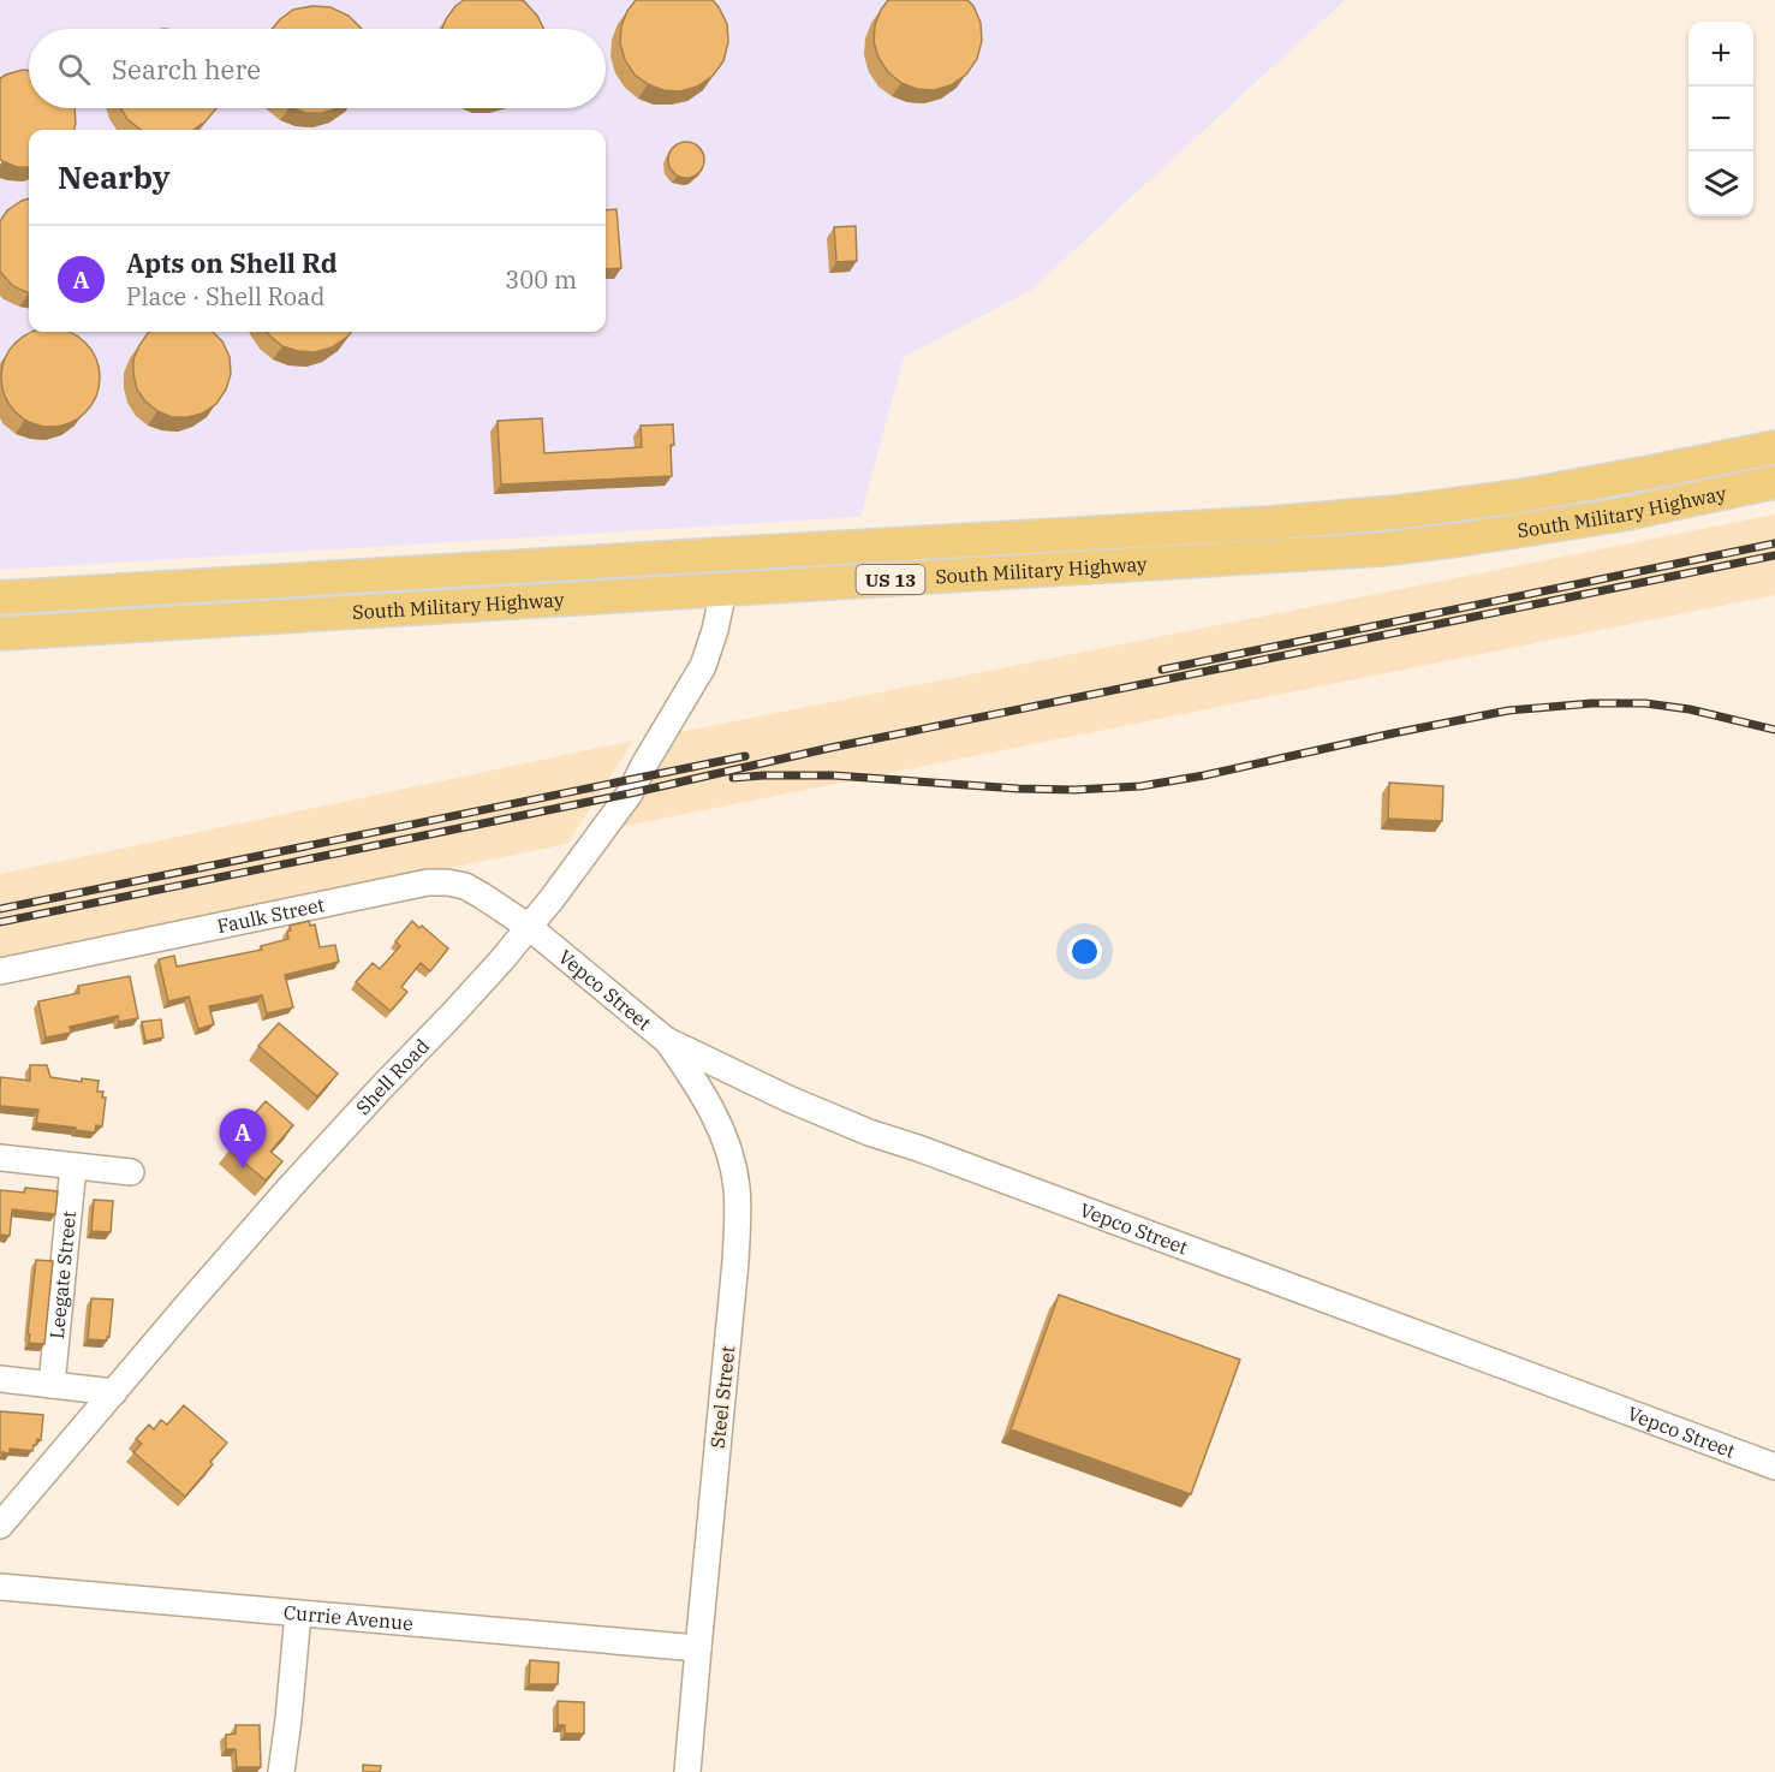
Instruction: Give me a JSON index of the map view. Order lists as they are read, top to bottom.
{
  "streets": {
    "main road": ["South Military Highway", "US 13"],
    "street": [
      "Faulk Street",
      "Vepco Street",
      "Shell Road",
      "Leegate Street",
      "Steel Street",
      "Currie Avenue"
    ]
  },
  "crossings": [
    ["South Military Highway", "Shell Road"],
    ["Faulk Street", "Vepco Street"],
    ["Faulk Street", "Shell Road"],
    ["Vepco Street", "Shell Road"],
    ["Vepco Street", "Steel Street"],
    ["Steel Street", "Currie Avenue"]
  ],
  "page": {
    "map_buttons": ["+", "−"],
    "search": "Search here",
    "heading": "Nearby",
    "list": [
      {
        "mark": "A",
        "name": "Apts on Shell Rd",
        "note": "Place · Shell Road",
        "value": "300 m"
      }
    ],
    "pins": "A"
  }
}
